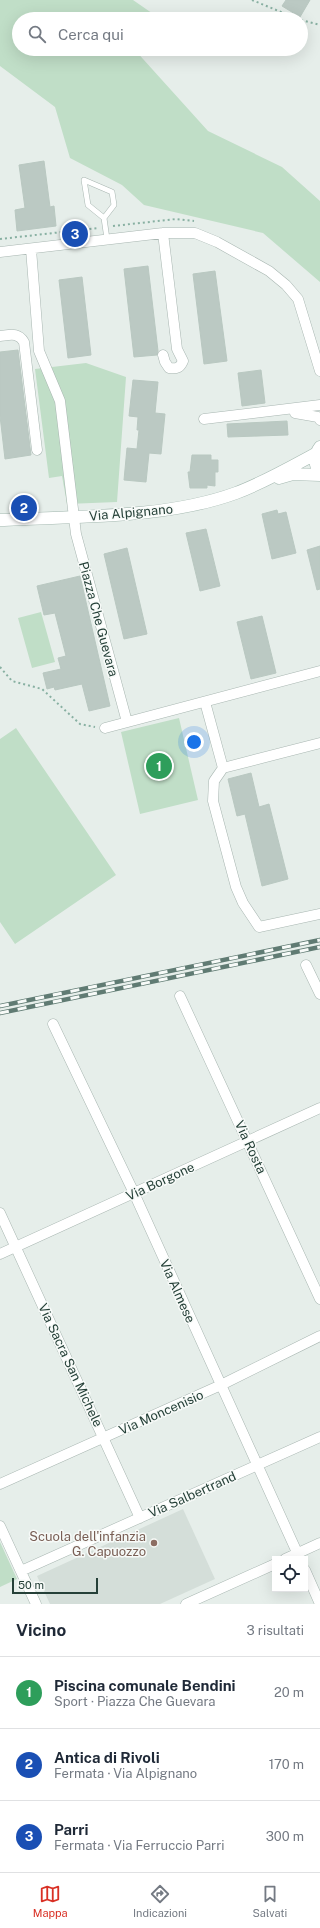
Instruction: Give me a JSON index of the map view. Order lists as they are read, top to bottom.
{
  "streets": {
    "street": [
      "Via Alpignano",
      "Piazza Che Guevara",
      "Via Rosta",
      "Via Borgone",
      "Via Almese",
      "Via Sacra San Michele",
      "Via Moncenisio",
      "Via Salbertrand"
    ]
  },
  "crossings": [
    ["Via Alpignano", "Piazza Che Guevara"],
    ["Via Rosta", "Via Borgone"],
    ["Via Borgone", "Via Almese"],
    ["Via Borgone", "Via Sacra San Michele"],
    ["Via Almese", "Via Moncenisio"],
    ["Via Almese", "Via Salbertrand"],
    ["Via Sacra San Michele", "Via Moncenisio"],
    ["Via Sacra San Michele", "Via Salbertrand"]
  ],
  "places": ["Scuola dell'infanzia G. Capuozzo"],
  "scale_bar": "50 m",
  "page": {
    "search": "Cerca qui",
    "pins": ["3", "2", "1"],
    "scale": "50 m",
    "heading": ["Vicino", "3 risultati"],
    "list": [
      {
        "mark": "1",
        "name": "Piscina comunale Bendini",
        "note": "Sport · Piazza Che Guevara",
        "value": "20 m"
      },
      {
        "mark": "2",
        "name": "Antica di Rivoli",
        "note": "Fermata · Via Alpignano",
        "value": "170 m"
      },
      {
        "mark": "3",
        "name": "Parri",
        "note": "Fermata · Via Ferruccio Parri",
        "value": "300 m"
      }
    ],
    "nav": ["Mappa", "Indicazioni", "Salvati"]
  }
}
